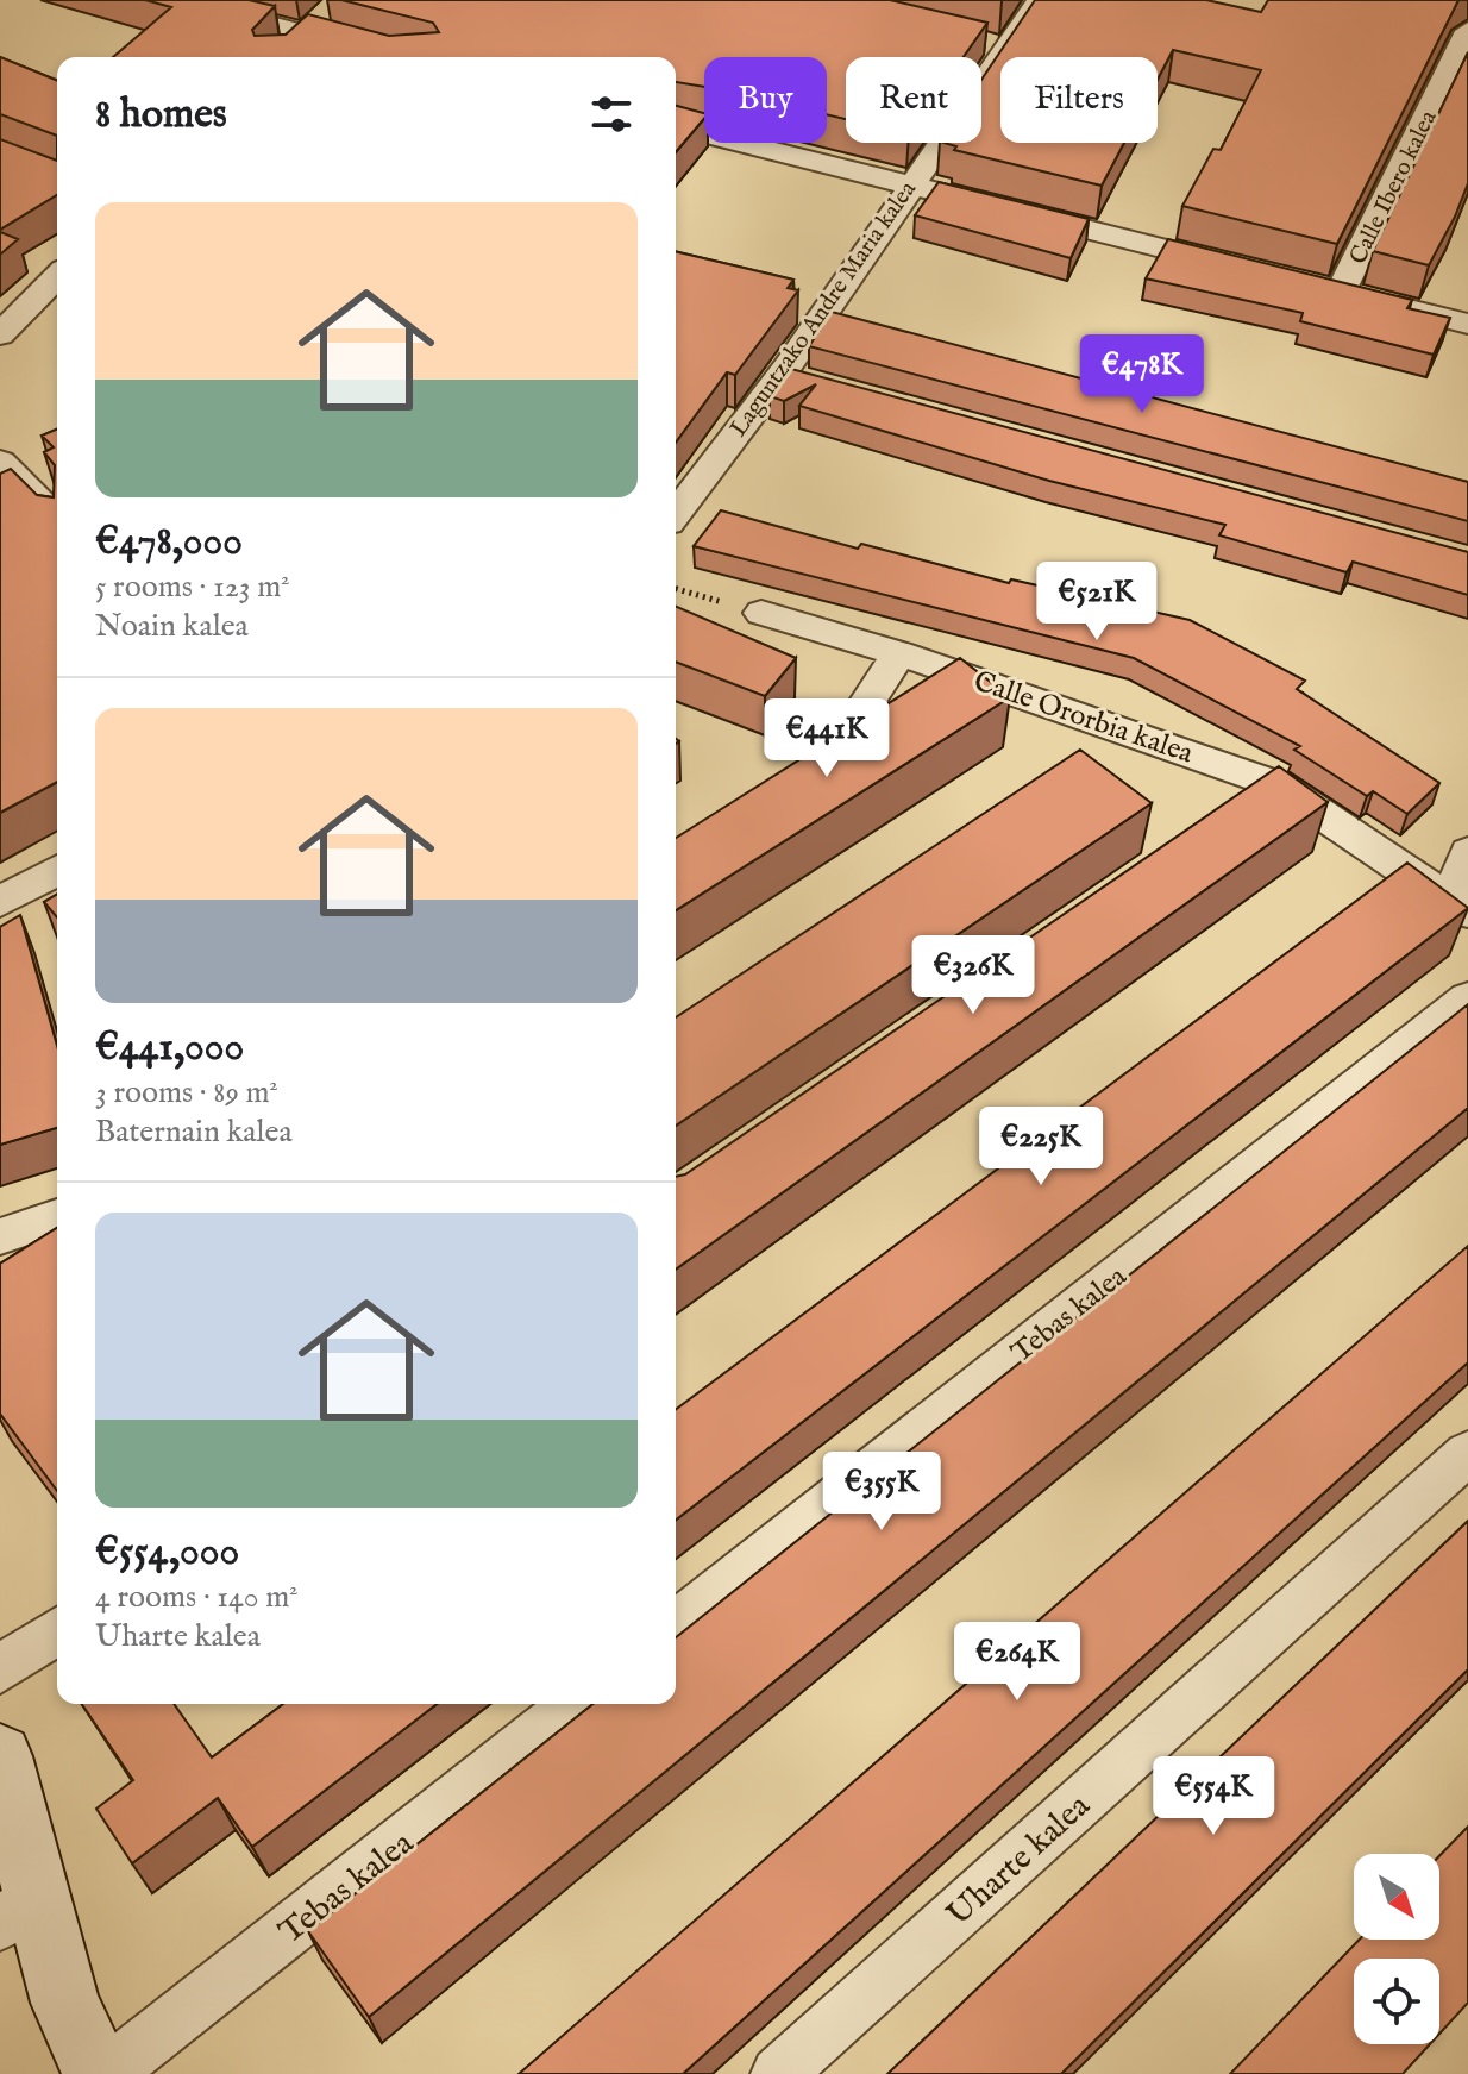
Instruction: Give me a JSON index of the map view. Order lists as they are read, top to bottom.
{
  "streets": {
    "street": [
      "Calle Ibero kalea",
      "Laguntzako Andre Maria kalea",
      "Calle Ororbia kalea",
      "Tebas kalea",
      "Uharte kalea"
    ]
  },
  "north": "bottom right",
  "page": {
    "chip": ["Buy", "Rent", "Filters"],
    "heading": "8 homes",
    "list": [
      {
        "name": "€478,000",
        "note": "5 rooms · 123 m² · Noain kalea"
      },
      {
        "name": "€441,000",
        "note": "3 rooms · 89 m² · Baternain kalea"
      },
      {
        "name": "€554,000",
        "note": "4 rooms · 140 m² · Uharte kalea"
      }
    ],
    "price": [
      "€478K",
      "€521K",
      "€441K",
      "€326K",
      "€225K",
      "€355K",
      "€264K",
      "€554K"
    ]
  }
}
